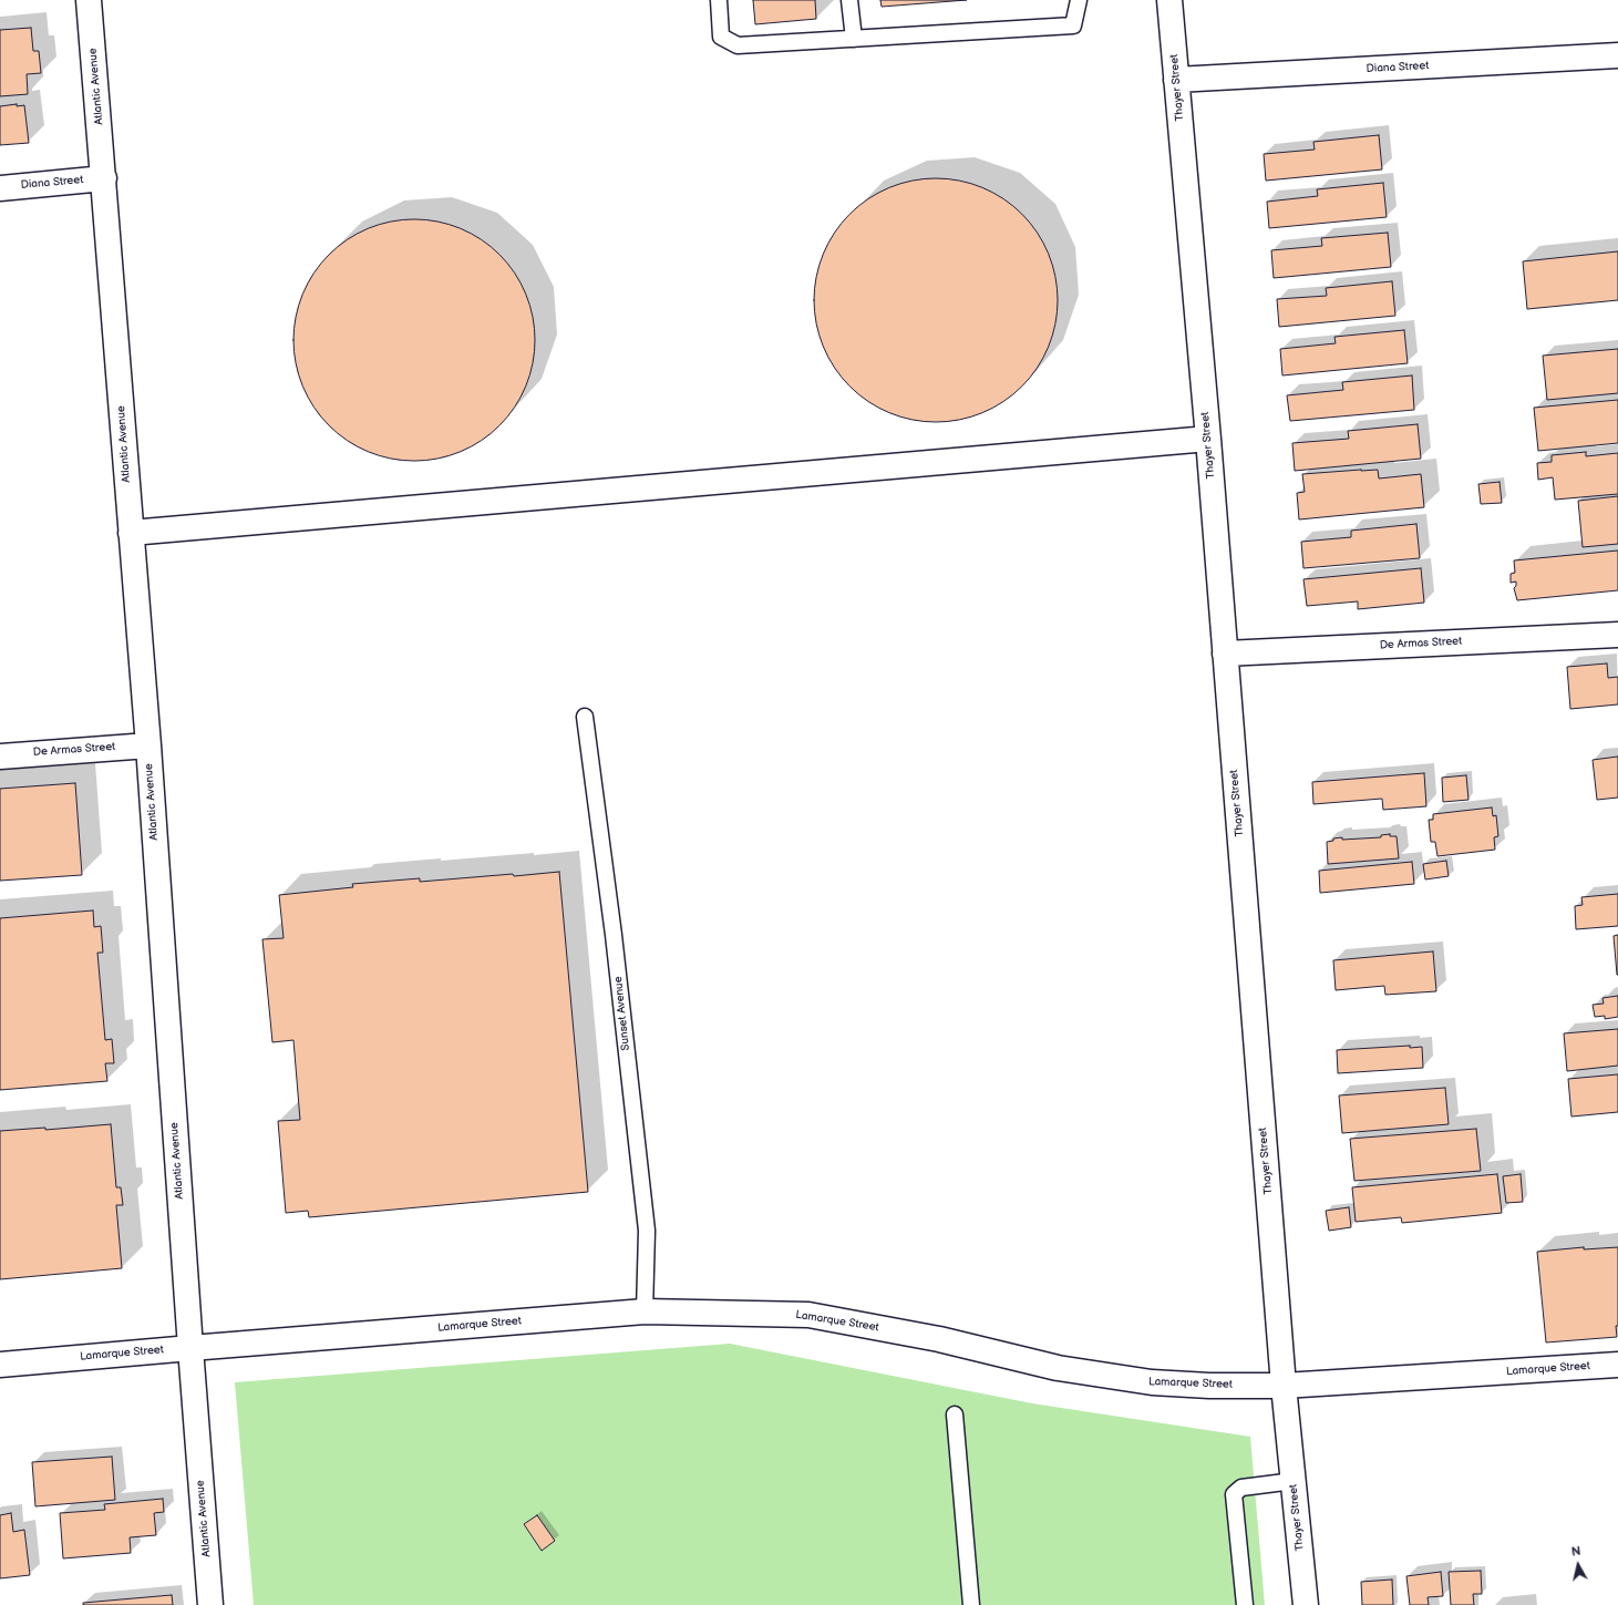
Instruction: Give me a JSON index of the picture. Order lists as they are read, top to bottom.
{
  "streets": {
    "street": [
      "Diana Street",
      "Atlantic Avenue",
      "Thayer Street",
      "De Armas Street",
      "Lamarque Street"
    ],
    "lane": ["Sunset Avenue"]
  },
  "crossings": [
    ["Diana Street", "Atlantic Avenue"],
    ["Diana Street", "Thayer Street"],
    ["Atlantic Avenue", "De Armas Street"],
    ["Atlantic Avenue", "Lamarque Street"],
    ["Thayer Street", "De Armas Street"],
    ["Thayer Street", "Lamarque Street"],
    ["Sunset Avenue", "Lamarque Street"]
  ],
  "north": "top"
}
